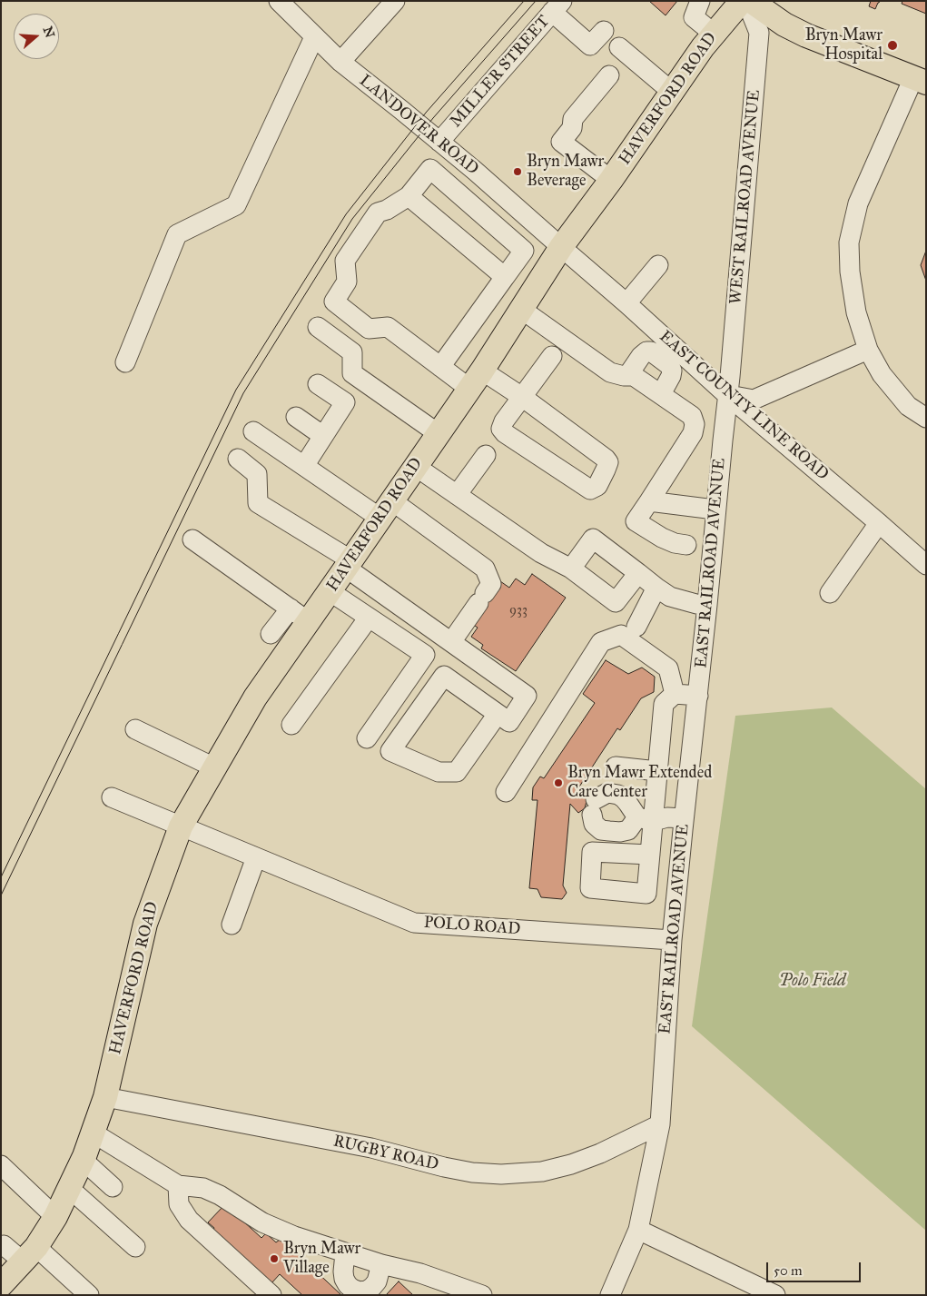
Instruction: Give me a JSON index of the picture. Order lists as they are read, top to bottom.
{
  "streets": {
    "main road": ["HAVERFORD ROAD"],
    "street": [
      "MILLER STREET",
      "LANDOVER ROAD",
      "WEST RAILROAD AVENUE",
      "EAST COUNTY LINE ROAD",
      "EAST RAILROAD AVENUE",
      "POLO ROAD",
      "RUGBY ROAD"
    ]
  },
  "crossings": [
    ["MILLER STREET", "LANDOVER ROAD"],
    ["HAVERFORD ROAD", "LANDOVER ROAD"],
    ["HAVERFORD ROAD", "EAST COUNTY LINE ROAD"],
    ["HAVERFORD ROAD", "POLO ROAD"],
    ["HAVERFORD ROAD", "RUGBY ROAD"],
    ["LANDOVER ROAD", "EAST COUNTY LINE ROAD"],
    ["WEST RAILROAD AVENUE", "EAST COUNTY LINE ROAD"],
    ["WEST RAILROAD AVENUE", "EAST RAILROAD AVENUE"],
    ["EAST COUNTY LINE ROAD", "EAST RAILROAD AVENUE"],
    ["EAST RAILROAD AVENUE", "POLO ROAD"],
    ["EAST RAILROAD AVENUE", "RUGBY ROAD"]
  ],
  "parks": ["Polo Field"],
  "places": [
    "Bryn Mawr Hospital",
    "Bryn Mawr Beverage",
    "Bryn Mawr Extended Care Center",
    "Bryn Mawr Village"
  ],
  "house_numbers": ["933"],
  "scale_bar": "50 m",
  "north": "right"
}
